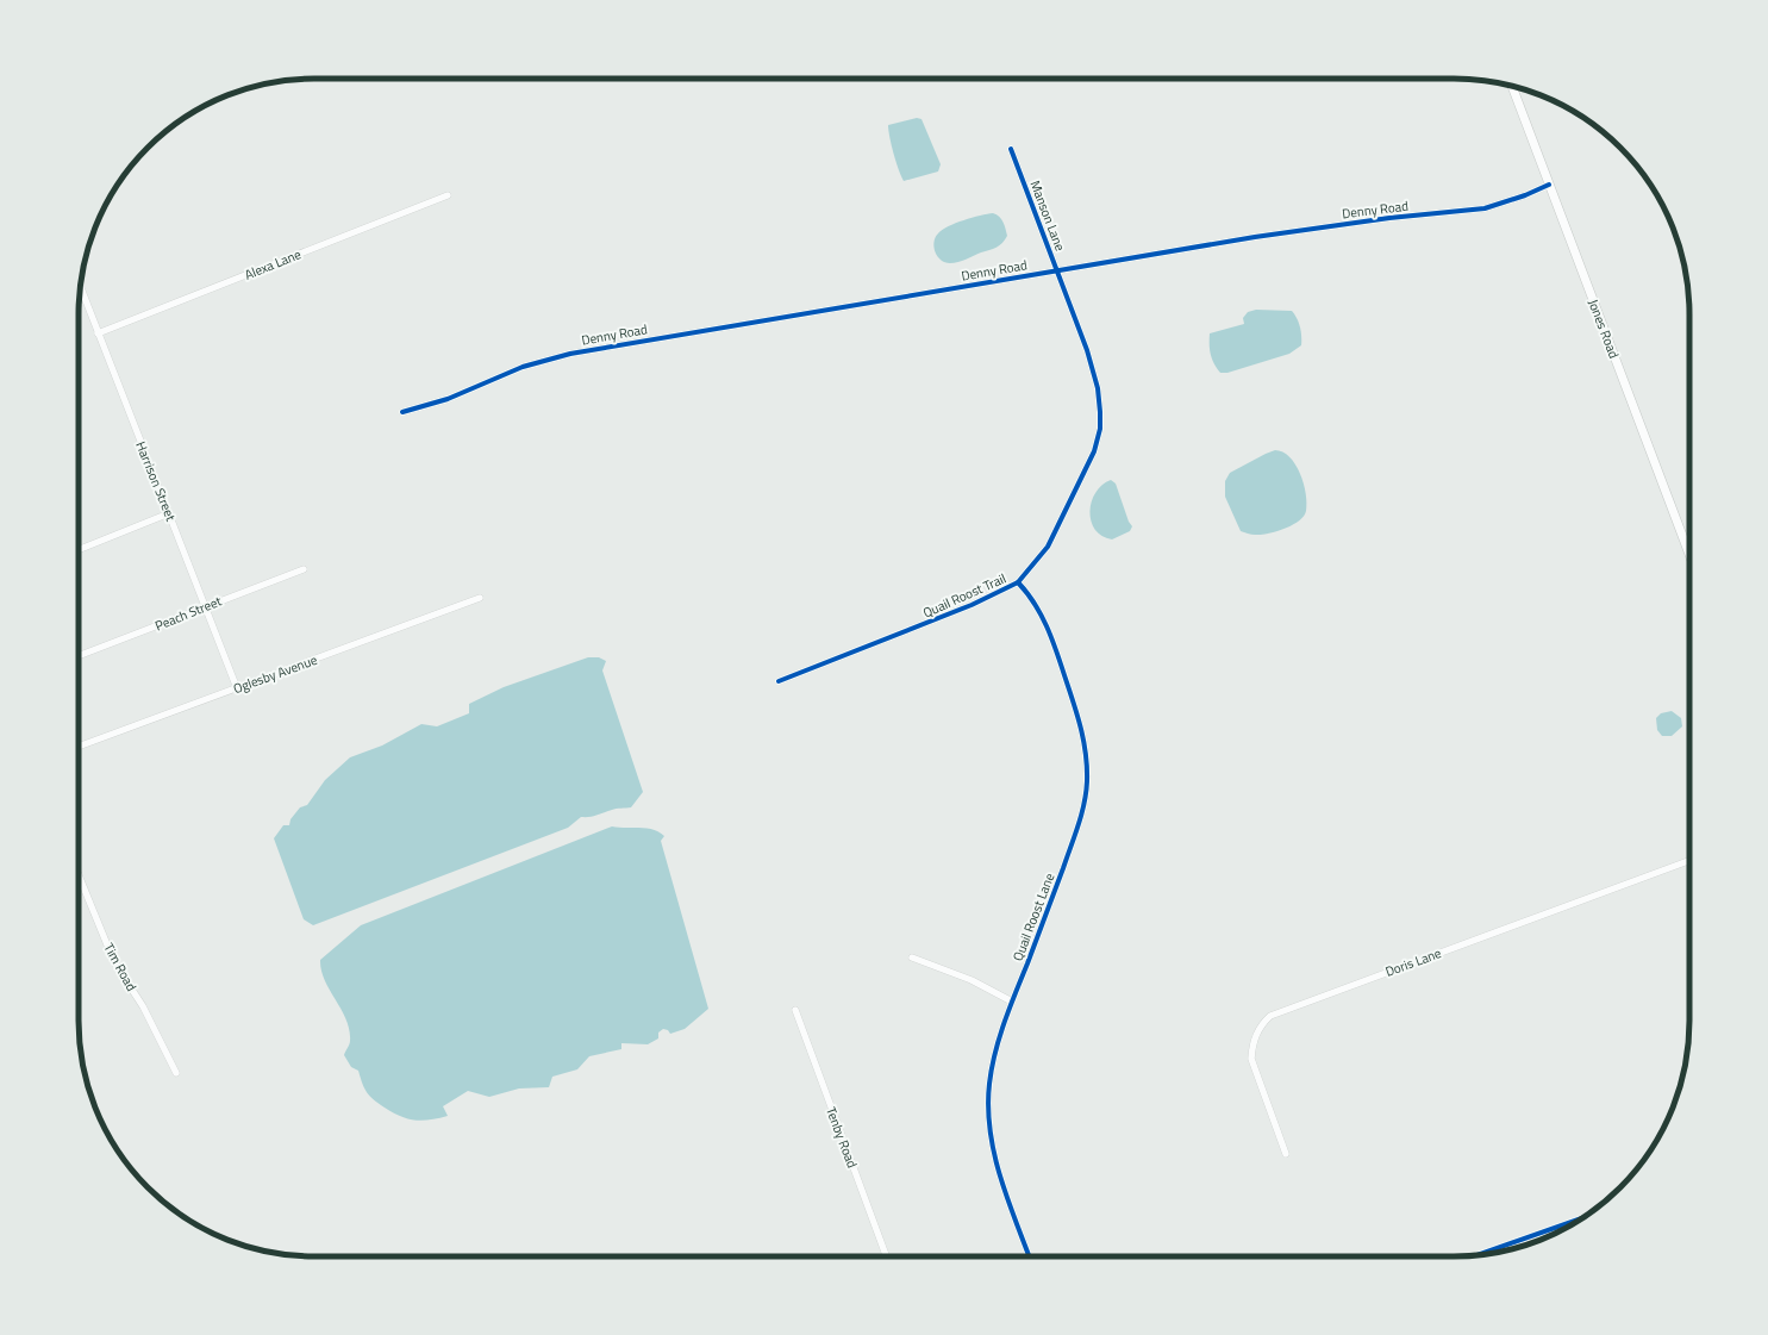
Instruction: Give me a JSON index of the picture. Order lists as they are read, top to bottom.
{
  "streets": {
    "street": [
      "Denny Road",
      "Manson Lane",
      "Alexa Lane",
      "Jones Road",
      "Harrison Street",
      "Quail Roost Trail",
      "Peach Street",
      "Oglesby Avenue",
      "Quail Roost Lane",
      "Doris Lane",
      "Tim Road",
      "Tenby Road"
    ]
  },
  "crossings": [
    ["Denny Road", "Manson Lane"],
    ["Denny Road", "Jones Road"],
    ["Manson Lane", "Quail Roost Trail"],
    ["Alexa Lane", "Harrison Street"],
    ["Harrison Street", "Peach Street"],
    ["Harrison Street", "Oglesby Avenue"],
    ["Quail Roost Trail", "Quail Roost Lane"]
  ]
}
